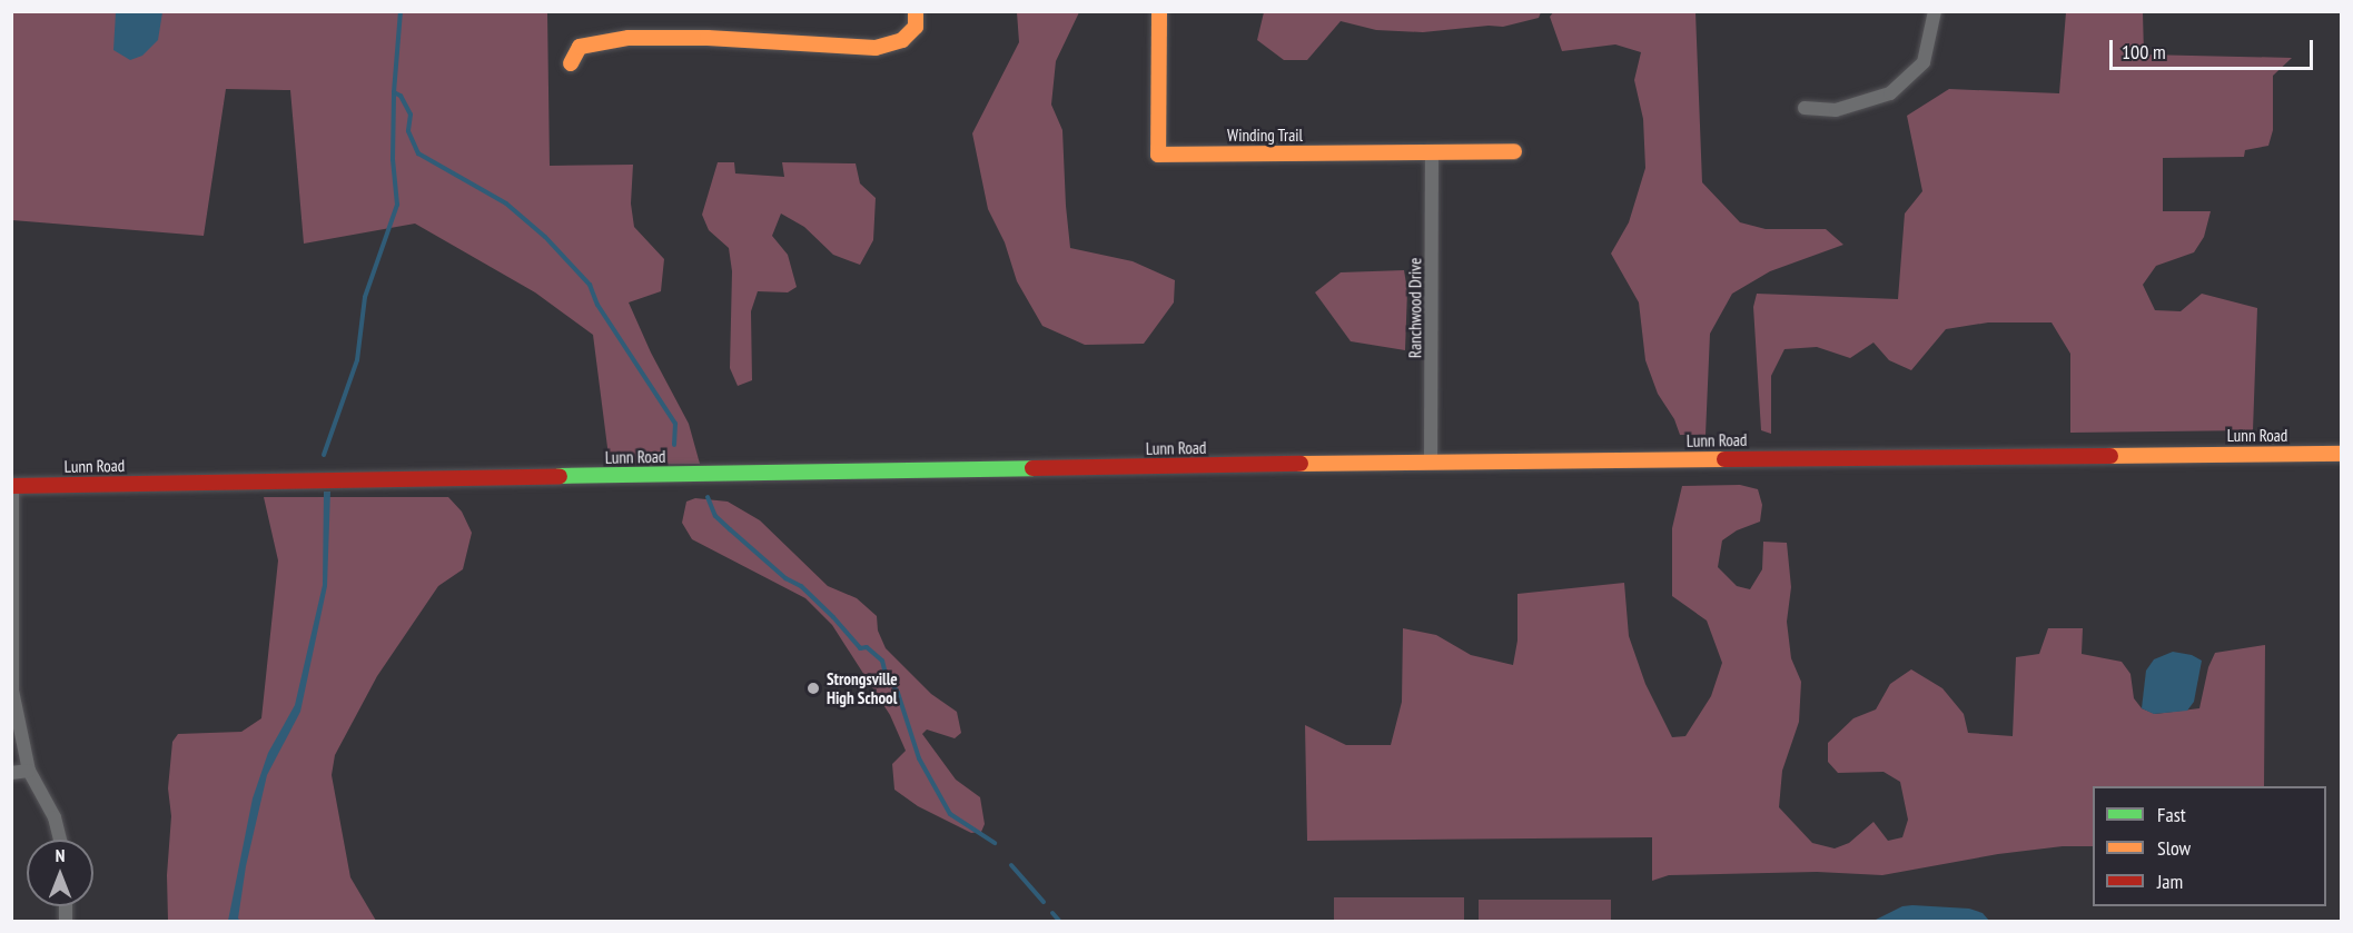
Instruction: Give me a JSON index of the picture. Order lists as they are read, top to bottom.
{
  "streets": {
    "street": ["Winding Trail", "Ranchwood Drive", "Lunn Road"]
  },
  "crossings": [
    ["Winding Trail", "Ranchwood Drive"],
    ["Ranchwood Drive", "Lunn Road"]
  ],
  "places": ["Strongsville High School"],
  "legend": ["Fast", "Slow", "Jam"],
  "scale_bar": "100 m",
  "north": "top"
}
